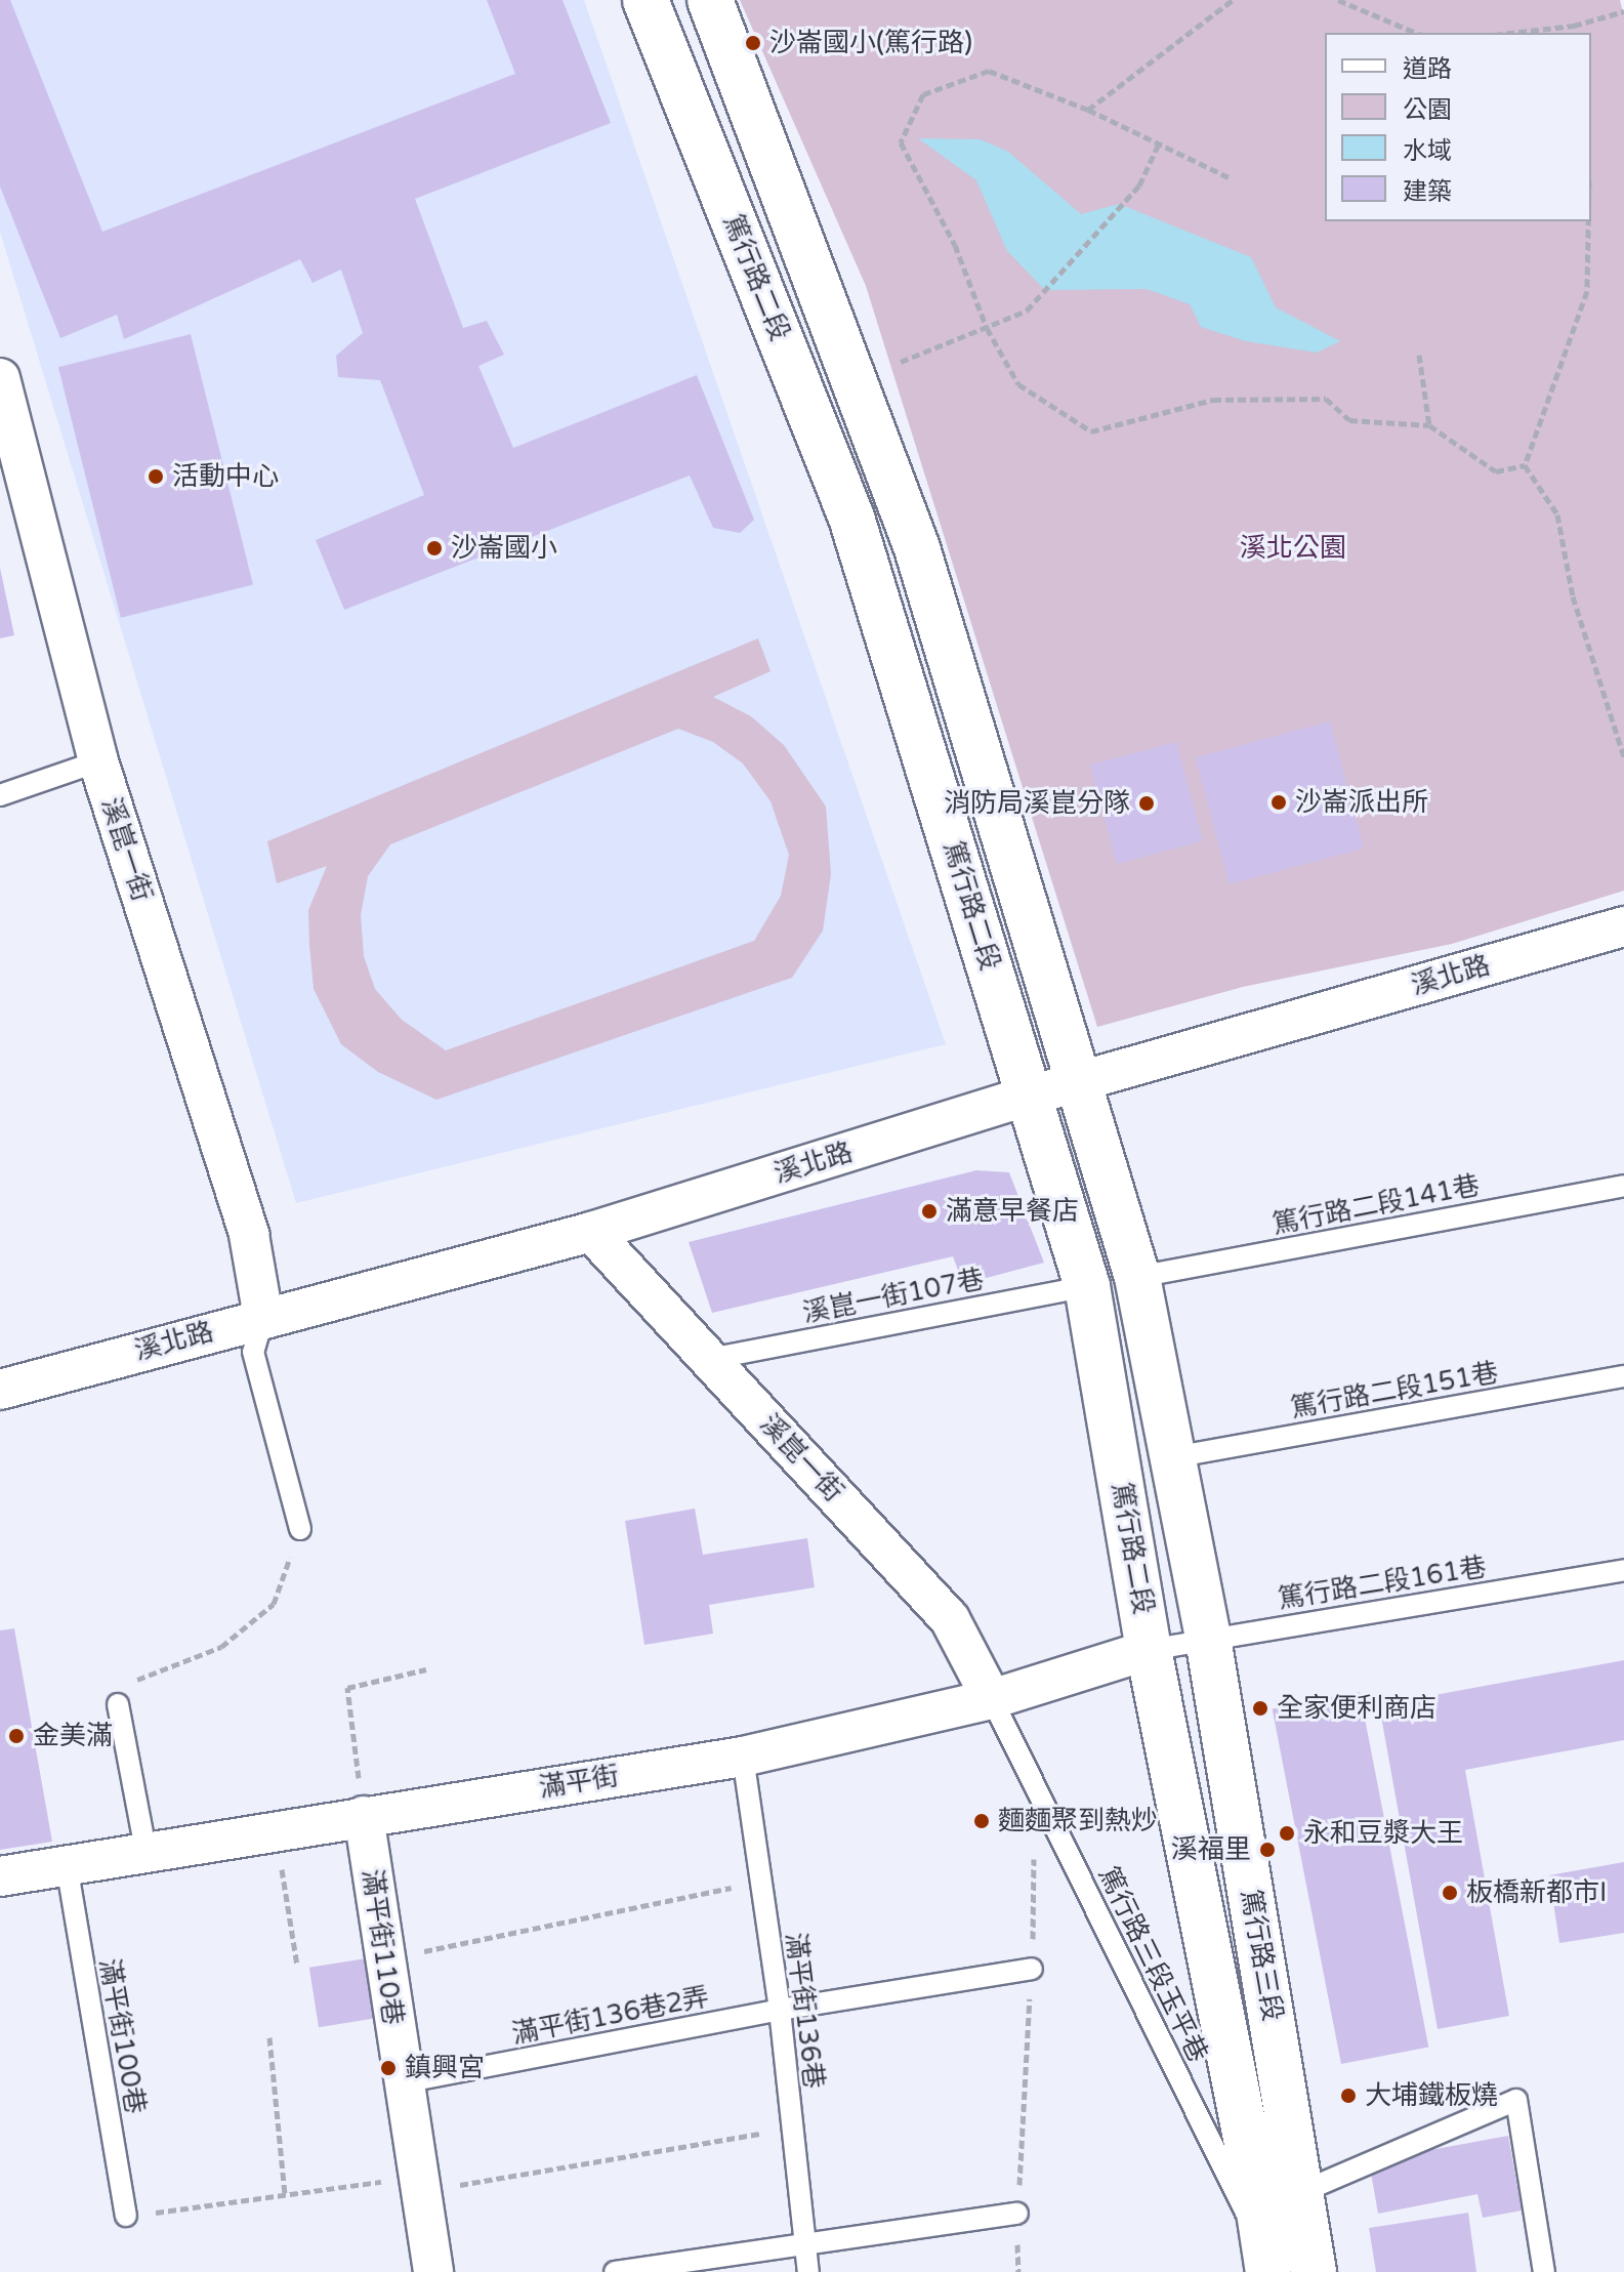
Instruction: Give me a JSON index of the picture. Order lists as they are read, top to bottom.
{
  "streets": {
    "street": [
      "篤行路二段",
      "溪崑一街",
      "溪北路",
      "滿平街",
      "滿平街110巷",
      "篤行路三段"
    ],
    "lane": [
      "篤行路二段141巷",
      "溪崑一街107巷",
      "篤行路二段151巷",
      "篤行路二段161巷",
      "篤行路三段玉平巷",
      "滿平街136巷",
      "滿平街136巷2弄",
      "滿平街100巷"
    ]
  },
  "crossings": [
    ["篤行路二段", "溪北路"],
    ["篤行路二段", "篤行路二段141巷"],
    ["篤行路二段", "溪崑一街107巷"],
    ["篤行路二段", "篤行路二段151巷"],
    ["篤行路二段", "篤行路二段161巷"],
    ["篤行路二段", "滿平街"],
    ["篤行路二段", "篤行路三段"],
    ["溪崑一街", "溪北路"],
    ["溪崑一街", "溪崑一街107巷"],
    ["溪崑一街", "滿平街"],
    ["溪崑一街", "篤行路三段玉平巷"],
    ["篤行路二段161巷", "滿平街"],
    ["篤行路二段161巷", "篤行路三段"],
    ["滿平街", "滿平街110巷"],
    ["滿平街", "篤行路三段"],
    ["滿平街", "篤行路三段玉平巷"],
    ["滿平街", "滿平街136巷"],
    ["滿平街", "滿平街100巷"],
    ["滿平街110巷", "滿平街136巷2弄"],
    ["篤行路三段", "篤行路三段玉平巷"],
    ["滿平街136巷", "滿平街136巷2弄"]
  ],
  "parks": ["溪北公園"],
  "places": [
    "沙崙國小(篤行路)",
    "活動中心",
    "沙崙國小",
    "沙崙派出所",
    "消防局溪崑分隊",
    "滿意早餐店",
    "全家便利商店",
    "金美滿",
    "麵麵聚到熱炒",
    "永和豆漿大王",
    "溪福里",
    "板橋新都市I",
    "鎮興宮",
    "大埔鐵板燒"
  ],
  "legend": [
    "道路",
    "公園",
    "水域",
    "建築"
  ]
}
